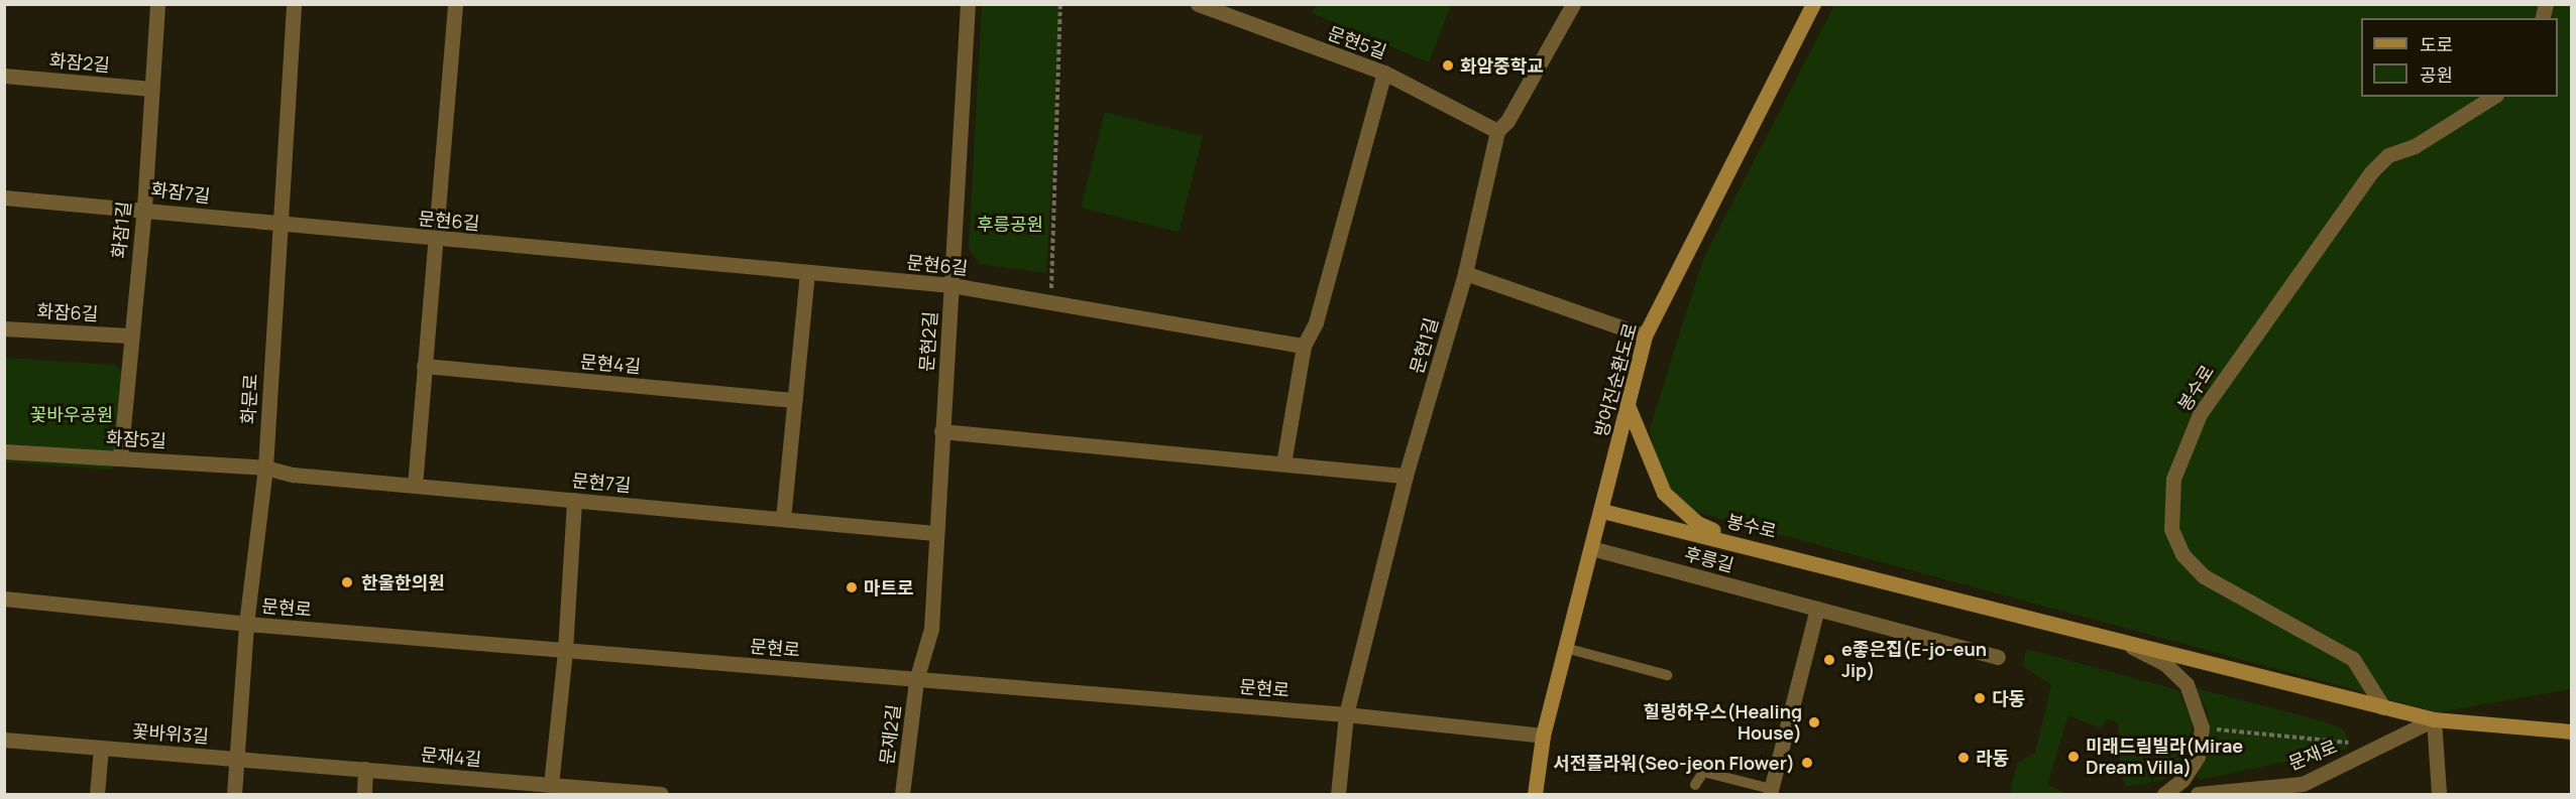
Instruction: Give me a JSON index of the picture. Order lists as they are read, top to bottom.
{
  "streets": {
    "main road": ["방어진순환도로", "봉수로"],
    "street": [
      "문현5길",
      "화잠2길",
      "화잠7길",
      "문현6길",
      "화잠1길",
      "화잠6길",
      "문현2길",
      "문현1길",
      "문현4길",
      "화문로",
      "화잠5길",
      "문현7길",
      "후릉길",
      "문현로",
      "꽃바위3길",
      "문재2길",
      "문재로",
      "문재4길"
    ]
  },
  "crossings": [
    ["문현5길", "문현1길"],
    ["화잠2길", "화잠1길"],
    ["화잠7길", "문현6길"],
    ["화잠7길", "화잠1길"],
    ["화잠7길", "화문로"],
    ["문현6길", "문현2길"],
    ["문현6길", "화문로"],
    ["화잠1길", "화잠6길"],
    ["화잠1길", "화잠5길"],
    ["문현2길", "문현7길"],
    ["문현2길", "문현로"],
    ["문현2길", "문재2길"],
    ["문현1길", "문현로"],
    ["방어진순환도로", "봉수로"],
    ["방어진순환도로", "후릉길"],
    ["방어진순환도로", "문현로"],
    ["봉수로", "문재로"],
    ["화문로", "화잠5길"],
    ["화문로", "문현7길"],
    ["화문로", "문현로"],
    ["화문로", "꽃바위3길"],
    ["화문로", "문재4길"],
    ["화잠5길", "문현7길"],
    ["문현로", "문재2길"],
    ["꽃바위3길", "문재4길"]
  ],
  "parks": ["후릉공원", "꽃바우공원"],
  "places": [
    "화암중학교",
    "한울한의원",
    "마트로",
    "e좋은집(E-jo-eun Jip)",
    "다동",
    "힐링하우스(Healing House)",
    "미래드림빌라(Mirae Dream Villa)",
    "라동",
    "서전플라워(Seo-jeon Flower)"
  ],
  "legend": ["도로", "공원"]
}
